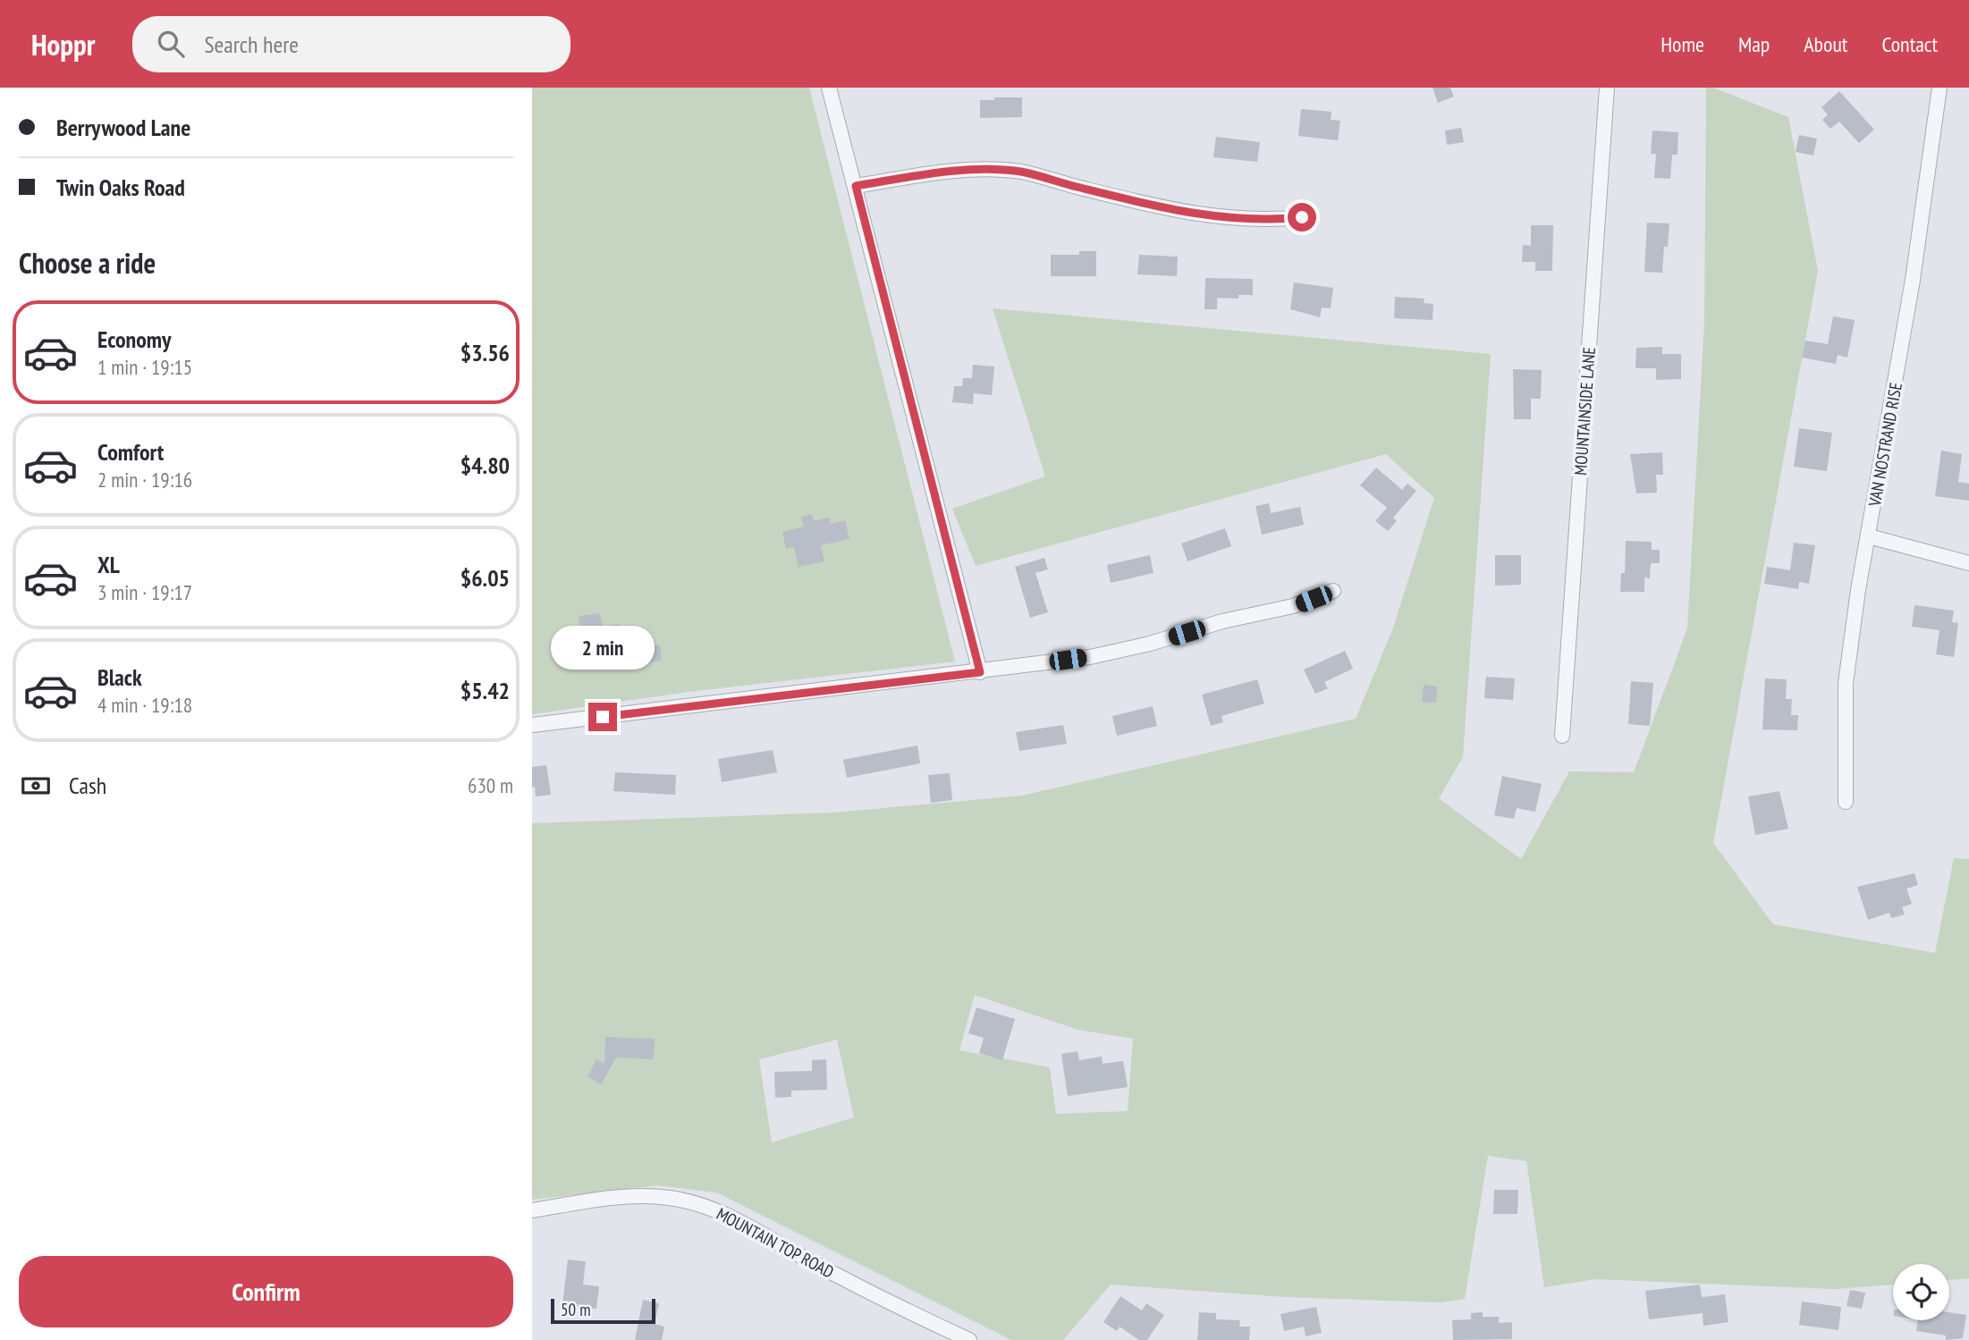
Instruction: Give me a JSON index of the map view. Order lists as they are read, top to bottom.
{
  "streets": {
    "street": ["MOUNTAINSIDE LANE", "VAN NOSTRAND RISE", "MOUNTAIN TOP ROAD"]
  },
  "scale_bar": "50 m",
  "page": {
    "header": "Hoppr",
    "search": "Search here",
    "nav": [
      "Home",
      "Map",
      "About",
      "Contact"
    ],
    "banner": ["Berrywood Lane", "Twin Oaks Road"],
    "heading": "Choose a ride",
    "list": [
      {
        "name": "Economy",
        "note": "1 min · 19:15",
        "value": "$3.56"
      },
      {
        "name": "Comfort",
        "note": "2 min · 19:16",
        "value": "$4.80"
      },
      {
        "name": "XL",
        "note": "3 min · 19:17",
        "value": "$6.05"
      },
      {
        "name": "Black",
        "note": "4 min · 19:18",
        "value": "$5.42"
      }
    ],
    "bubble": "2 min",
    "pay": ["Cash", "630 m"],
    "buttons": "Confirm",
    "scale": "50 m"
  }
}
